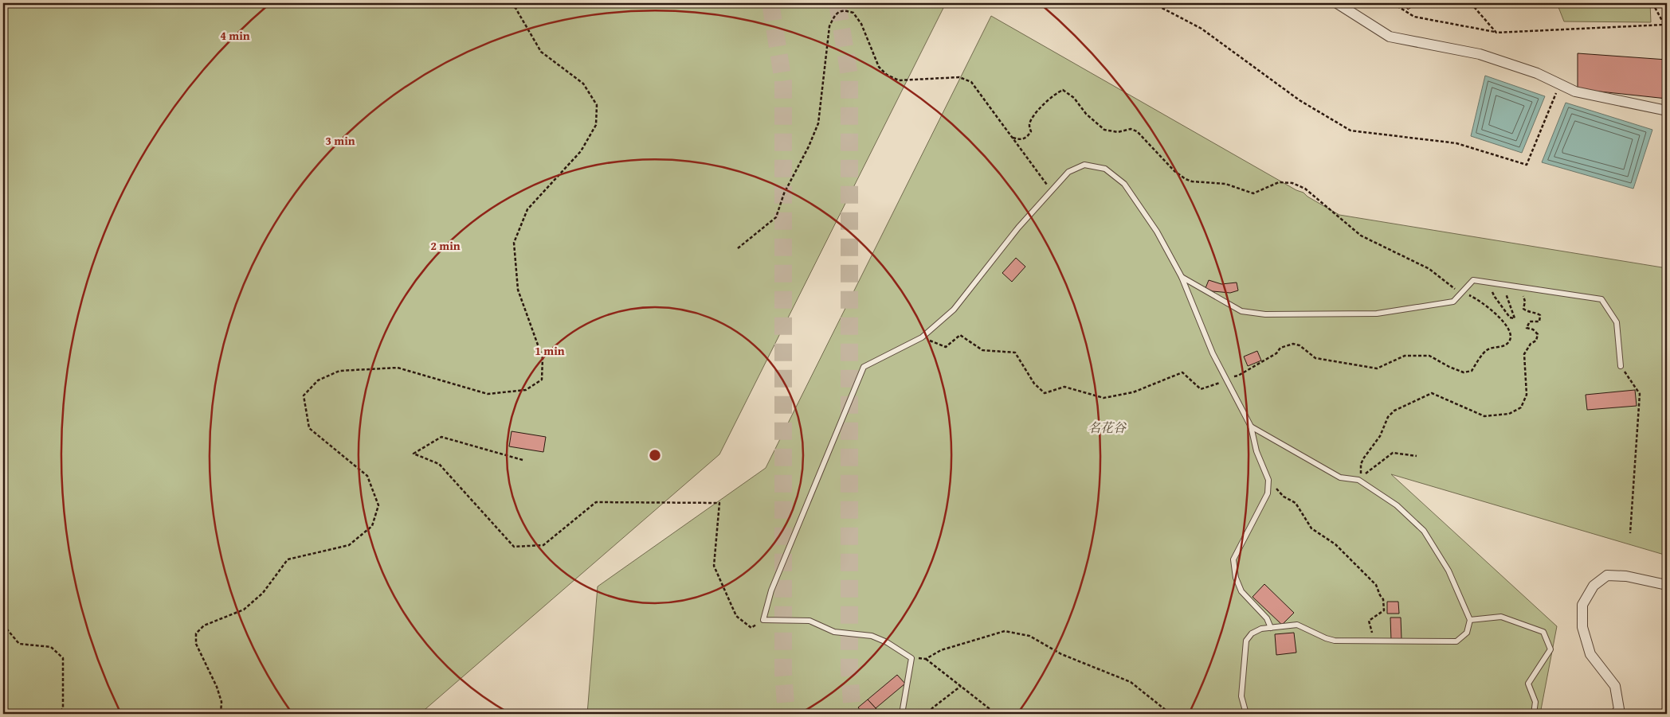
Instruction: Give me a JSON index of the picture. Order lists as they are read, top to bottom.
{
  "parks": ["名花谷"],
  "rings": [
    "4 min",
    "3 min",
    "2 min",
    "1 min"
  ]
}
